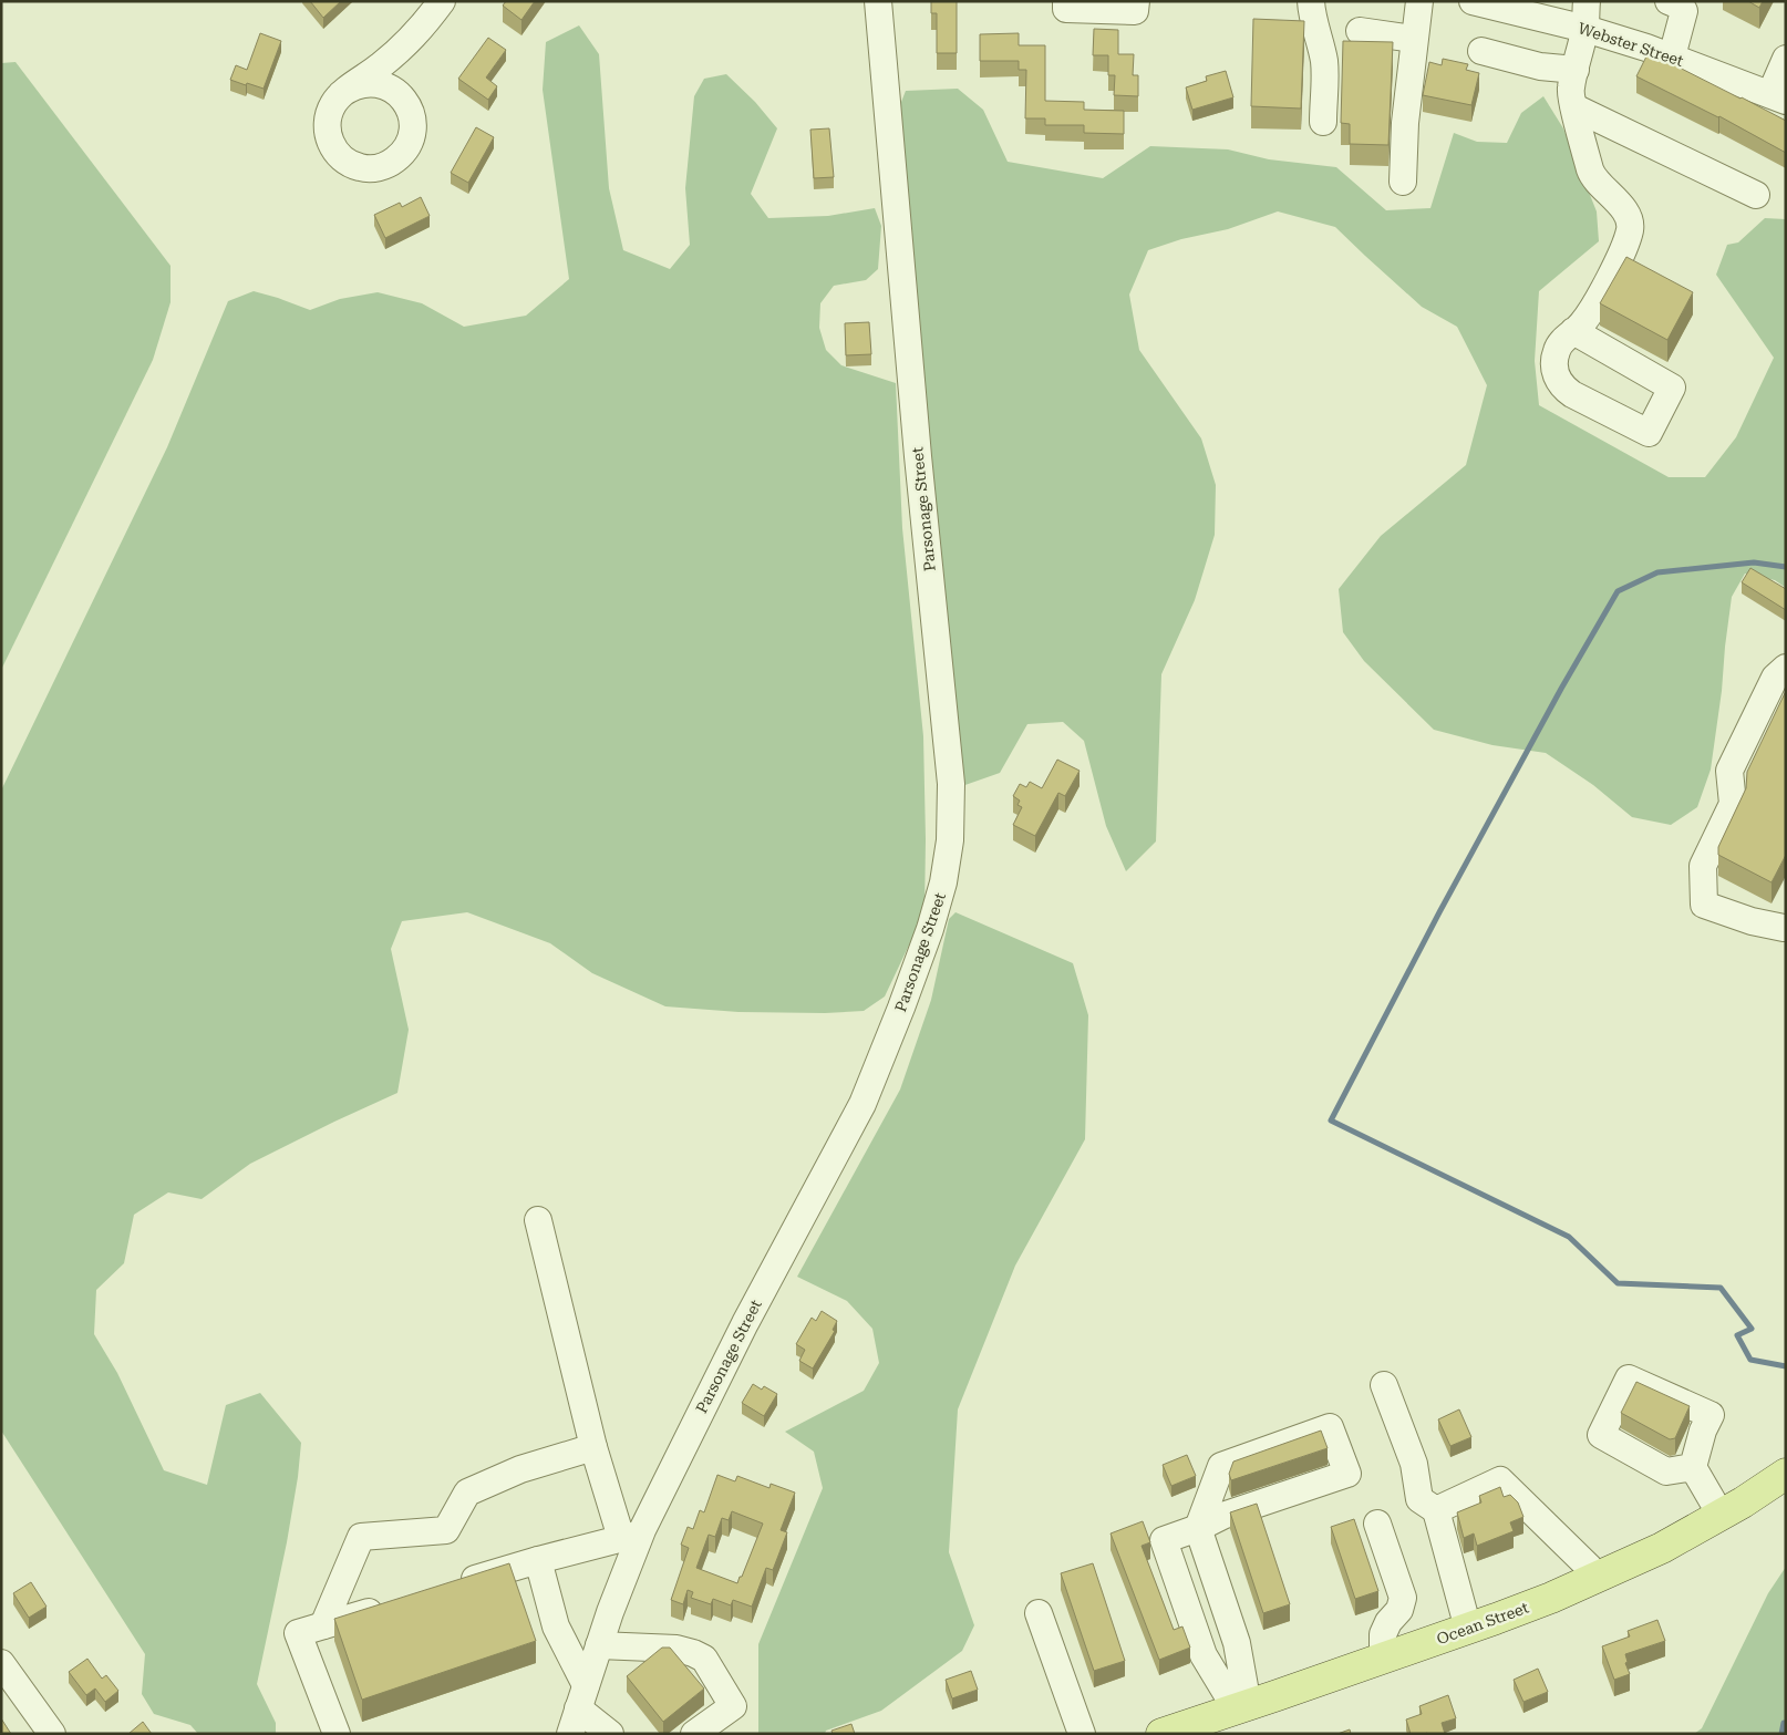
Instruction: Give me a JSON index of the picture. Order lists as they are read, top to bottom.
{
  "streets": {
    "main road": ["Ocean Street"],
    "street": ["Webster Street", "Parsonage Street"]
  }
}
